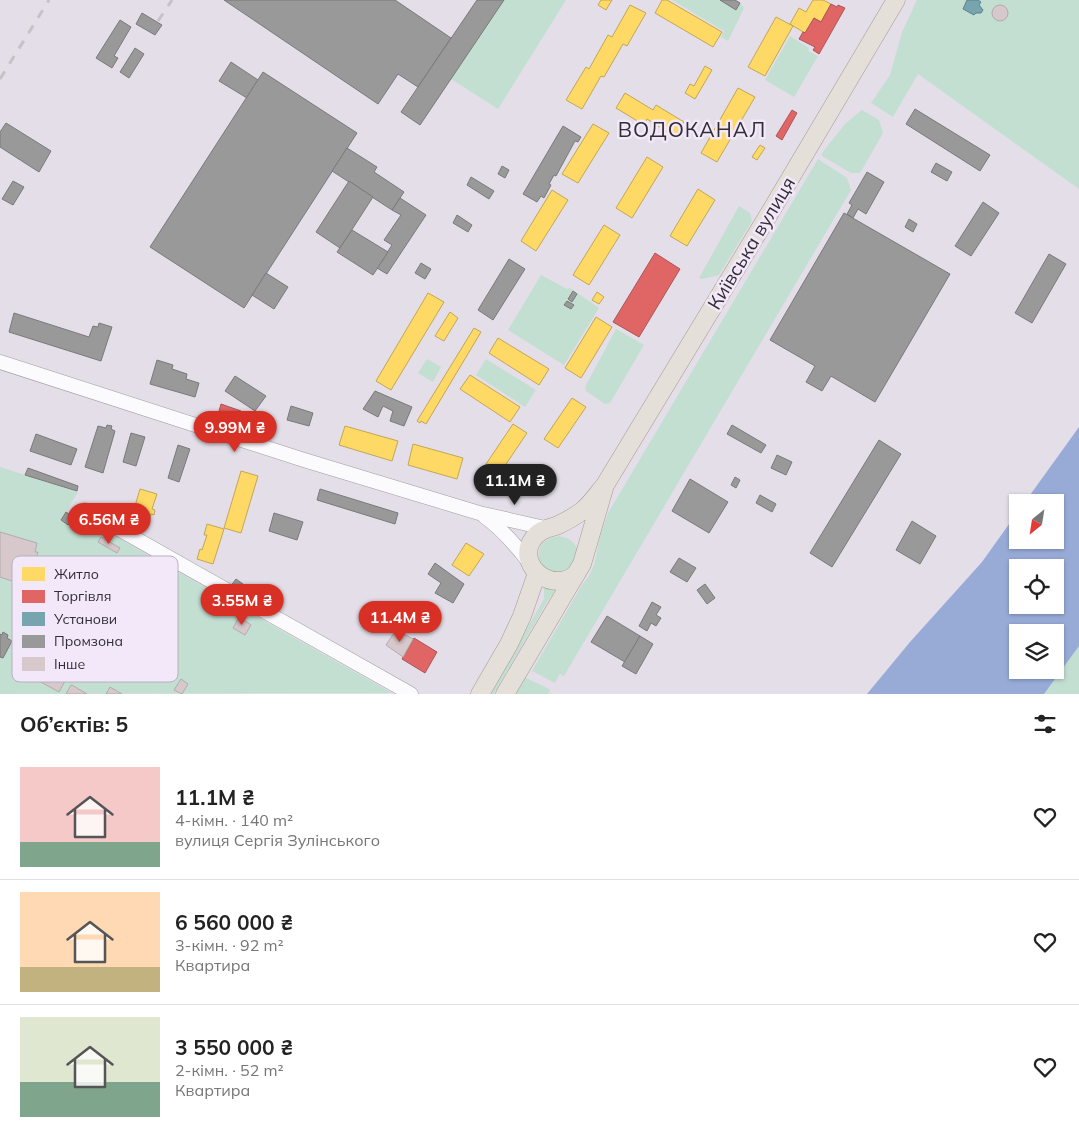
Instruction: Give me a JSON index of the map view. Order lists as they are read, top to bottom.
{
  "streets": {
    "main road": ["Київська вулиця"]
  },
  "districts": ["ВОДОКАНАЛ"],
  "legend": [
    "Житло",
    "Торгівля",
    "Установи",
    "Промзона",
    "Інше"
  ],
  "north": "bottom left",
  "page": {
    "price": [
      "9.99M ₴",
      "11.1M ₴",
      "6.56M ₴",
      "3.55M ₴",
      "11.4M ₴"
    ],
    "heading": "Об’єктів: 5",
    "list": [
      {
        "name": "11.1M ₴",
        "note": "4-кімн. · 140 m² · вулиця Сергія Зулінського"
      },
      {
        "name": "6 560 000 ₴",
        "note": "3-кімн. · 92 m² · Квартира"
      },
      {
        "name": "3 550 000 ₴",
        "note": "2-кімн. · 52 m² · Квартира"
      }
    ]
  }
}
